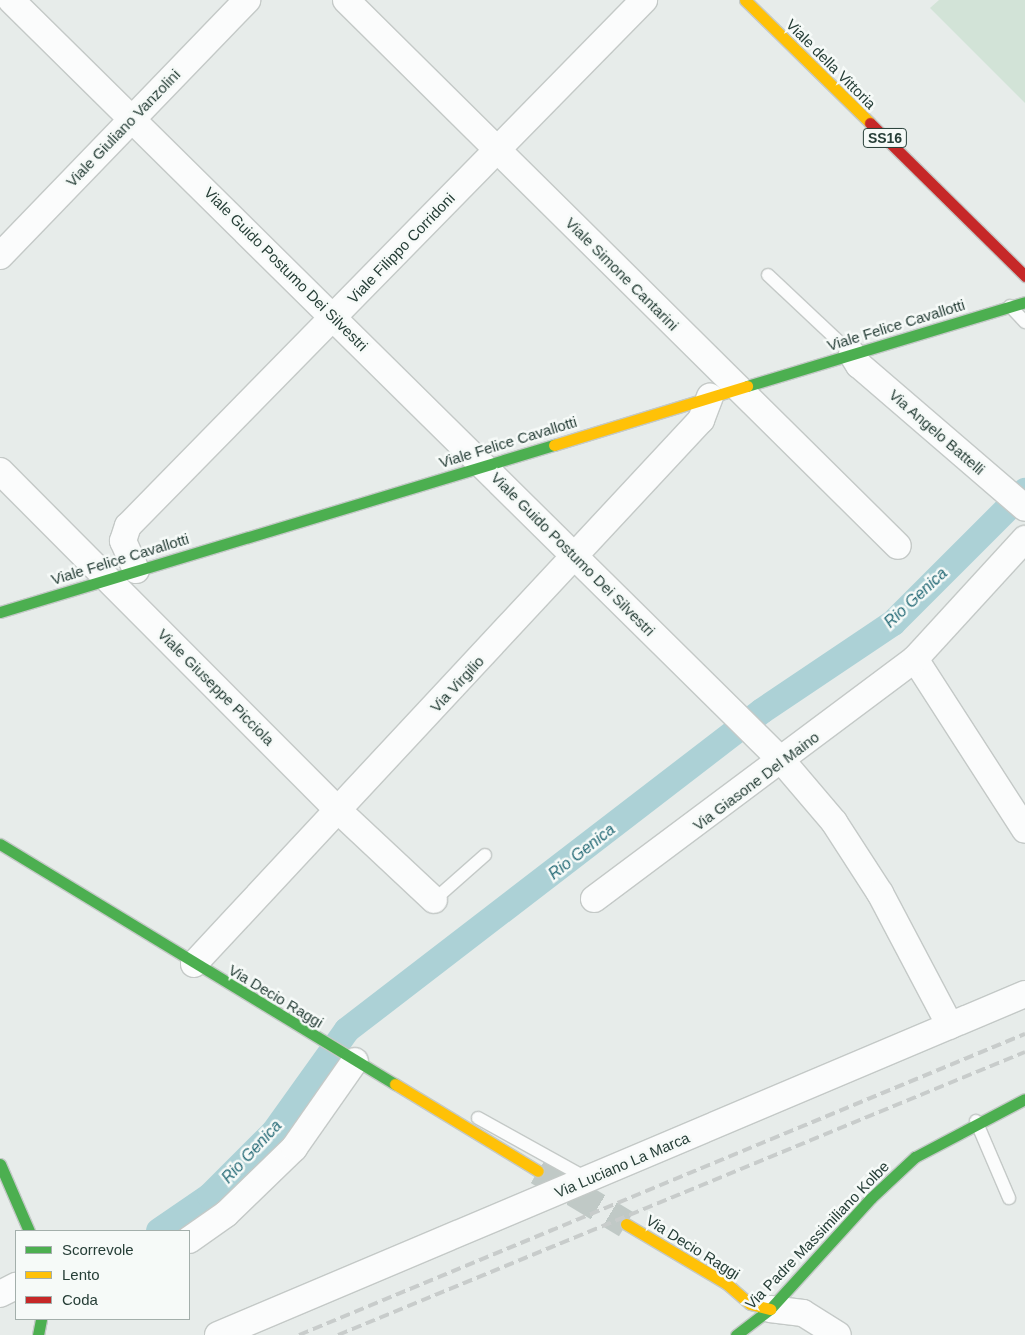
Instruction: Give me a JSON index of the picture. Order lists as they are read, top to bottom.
{
  "streets": {
    "street": [
      "Viale della Vittoria",
      "Viale Giuliano Vanzolini",
      "SS16",
      "Viale Filippo Corridoni",
      "Viale Guido Postumo Dei Silvestri",
      "Viale Simone Cantarini",
      "Viale Felice Cavallotti",
      "Via Angelo Battelli",
      "Via Virgilio",
      "Viale Giuseppe Picciola",
      "Via Giasone Del Maino",
      "Via Decio Raggi",
      "Via Luciano La Marca",
      "Via Padre Massimiliano Kolbe"
    ]
  },
  "crossings": [
    ["Viale Giuliano Vanzolini", "Viale Guido Postumo Dei Silvestri"],
    ["Viale Filippo Corridoni", "Viale Guido Postumo Dei Silvestri"],
    ["Viale Filippo Corridoni", "Viale Simone Cantarini"],
    ["Viale Filippo Corridoni", "Viale Felice Cavallotti"],
    ["Viale Guido Postumo Dei Silvestri", "Viale Felice Cavallotti"],
    ["Viale Guido Postumo Dei Silvestri", "Via Virgilio"],
    ["Viale Guido Postumo Dei Silvestri", "Via Giasone Del Maino"],
    ["Viale Guido Postumo Dei Silvestri", "Via Luciano La Marca"],
    ["Viale Simone Cantarini", "Viale Felice Cavallotti"],
    ["Viale Felice Cavallotti", "Via Angelo Battelli"],
    ["Viale Felice Cavallotti", "Via Virgilio"],
    ["Viale Felice Cavallotti", "Viale Giuseppe Picciola"],
    ["Via Virgilio", "Viale Giuseppe Picciola"],
    ["Via Virgilio", "Via Decio Raggi"],
    ["Via Decio Raggi", "Via Padre Massimiliano Kolbe"]
  ],
  "water": ["Rio Genica"],
  "legend": ["Scorrevole", "Lento", "Coda"]
}
